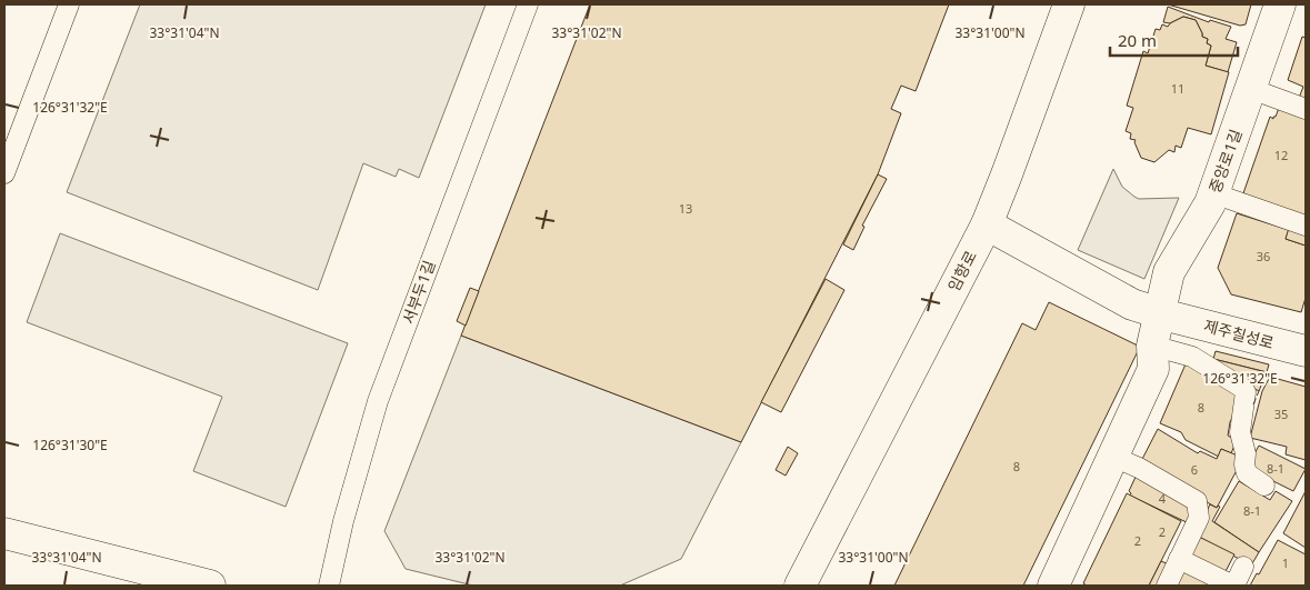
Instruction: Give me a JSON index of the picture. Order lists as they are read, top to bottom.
{
  "streets": {
    "street": ["중앙로1길", "임항로", "제주칠성로"],
    "lane": ["서부두1길"]
  },
  "crossings": [
    ["중앙로1길", "제주칠성로"],
    ["임항로", "제주칠성로"]
  ],
  "house_numbers": [
    "11",
    "12",
    "13",
    "36",
    "8",
    "35",
    "8",
    "8-1",
    "6",
    "4",
    "8-1",
    "2",
    "2",
    "1"
  ],
  "scale_bar": "20 m",
  "coordinates": [
    "33°31'04\"N",
    "33°31'02\"N",
    "33°31'00\"N",
    "126°31'32\"E",
    "126°31'30\"E"
  ]
}
